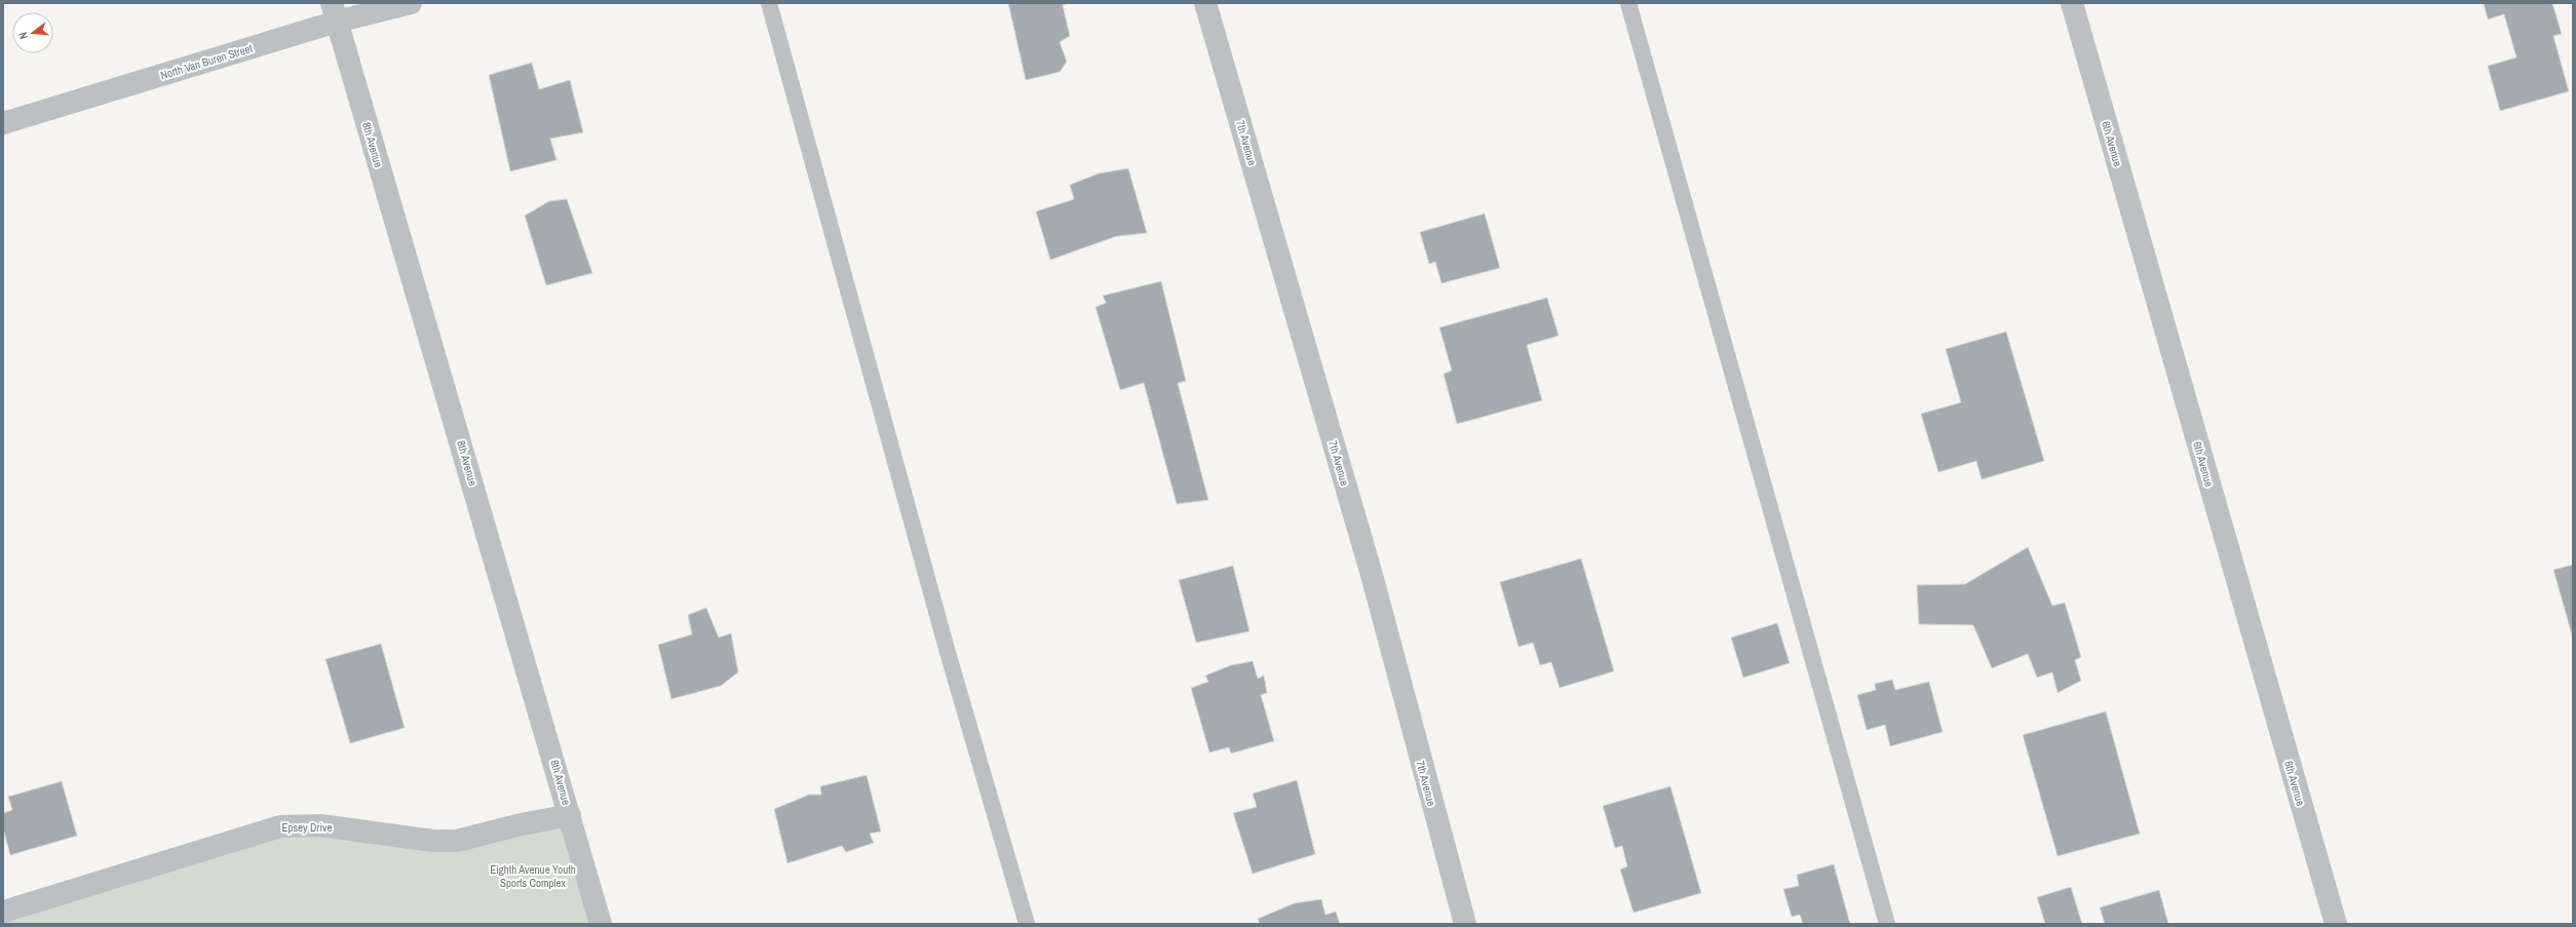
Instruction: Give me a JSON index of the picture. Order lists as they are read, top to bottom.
{
  "streets": {
    "street": [
      "North Van Buren Street",
      "7th Avenue",
      "6th Avenue",
      "8th Avenue",
      "Epsey Drive"
    ]
  },
  "crossings": [
    ["North Van Buren Street", "8th Avenue"],
    ["8th Avenue", "Epsey Drive"]
  ],
  "parks": ["Eighth Avenue Youth Sports Complex"],
  "north": "left"
}
